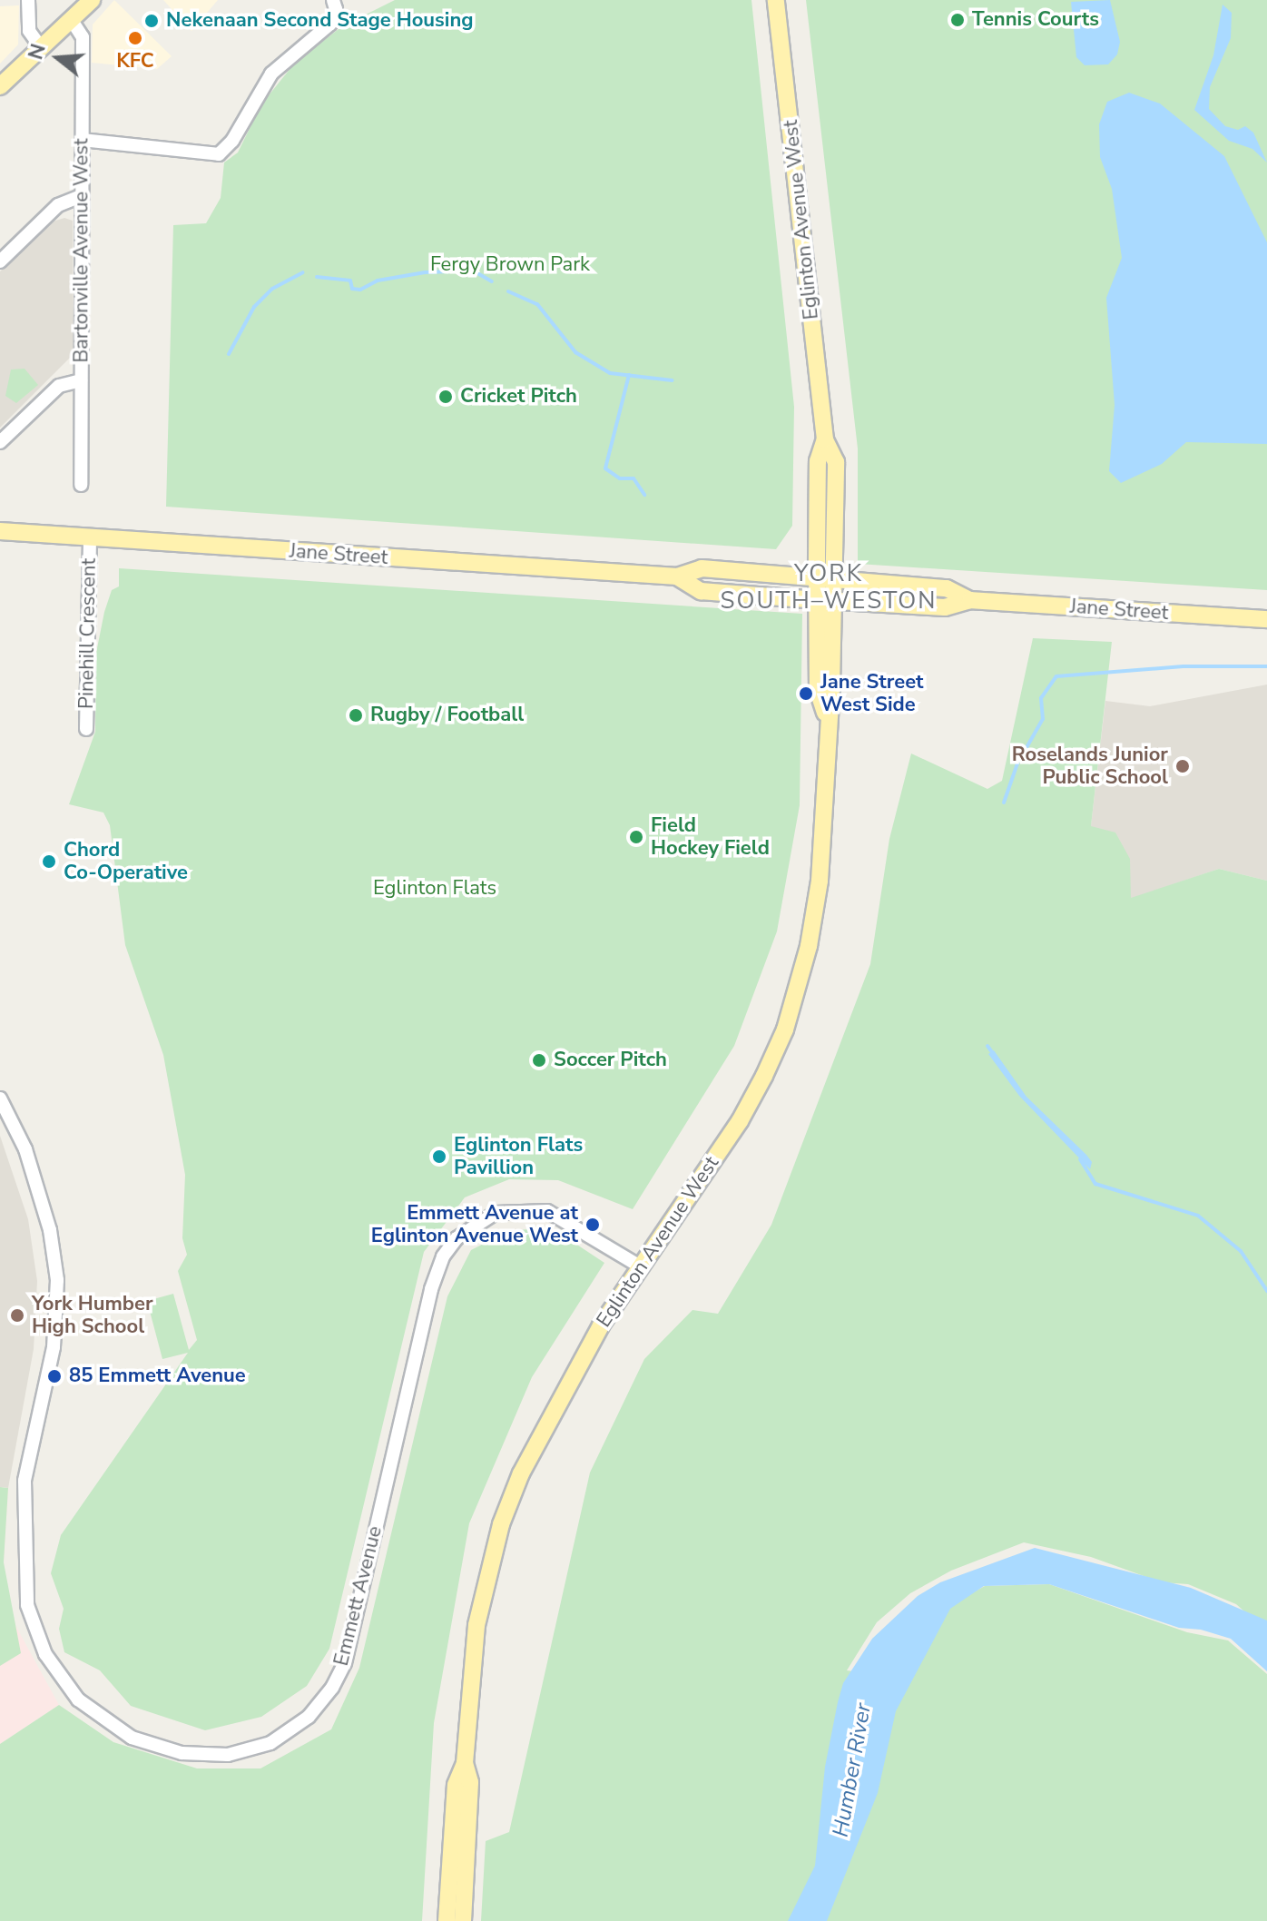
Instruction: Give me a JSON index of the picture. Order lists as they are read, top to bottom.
{
  "streets": {
    "main road": ["Eglinton Avenue West", "Jane Street"],
    "street": ["Bartonville Avenue West", "Pinehill Crescent", "Emmett Avenue"]
  },
  "crossings": [
    ["Eglinton Avenue West", "Jane Street"],
    ["Eglinton Avenue West", "Emmett Avenue"],
    ["Jane Street", "Pinehill Crescent"]
  ],
  "districts": ["YORK SOUTH–WESTON"],
  "water": ["Humber River"],
  "parks": ["Fergy Brown Park", "Eglinton Flats"],
  "places": [
    "Tennis Courts",
    "Nekenaan Second Stage Housing",
    "KFC",
    "Cricket Pitch",
    "Jane Street West Side",
    "Rugby / Football",
    "Roselands Junior Public School",
    "Field Hockey Field",
    "Chord Co-Operative",
    "Soccer Pitch",
    "Eglinton Flats Pavillion",
    "Emmett Avenue at Eglinton Avenue West",
    "York Humber High School",
    "85 Emmett Avenue"
  ],
  "north": "left"
}
